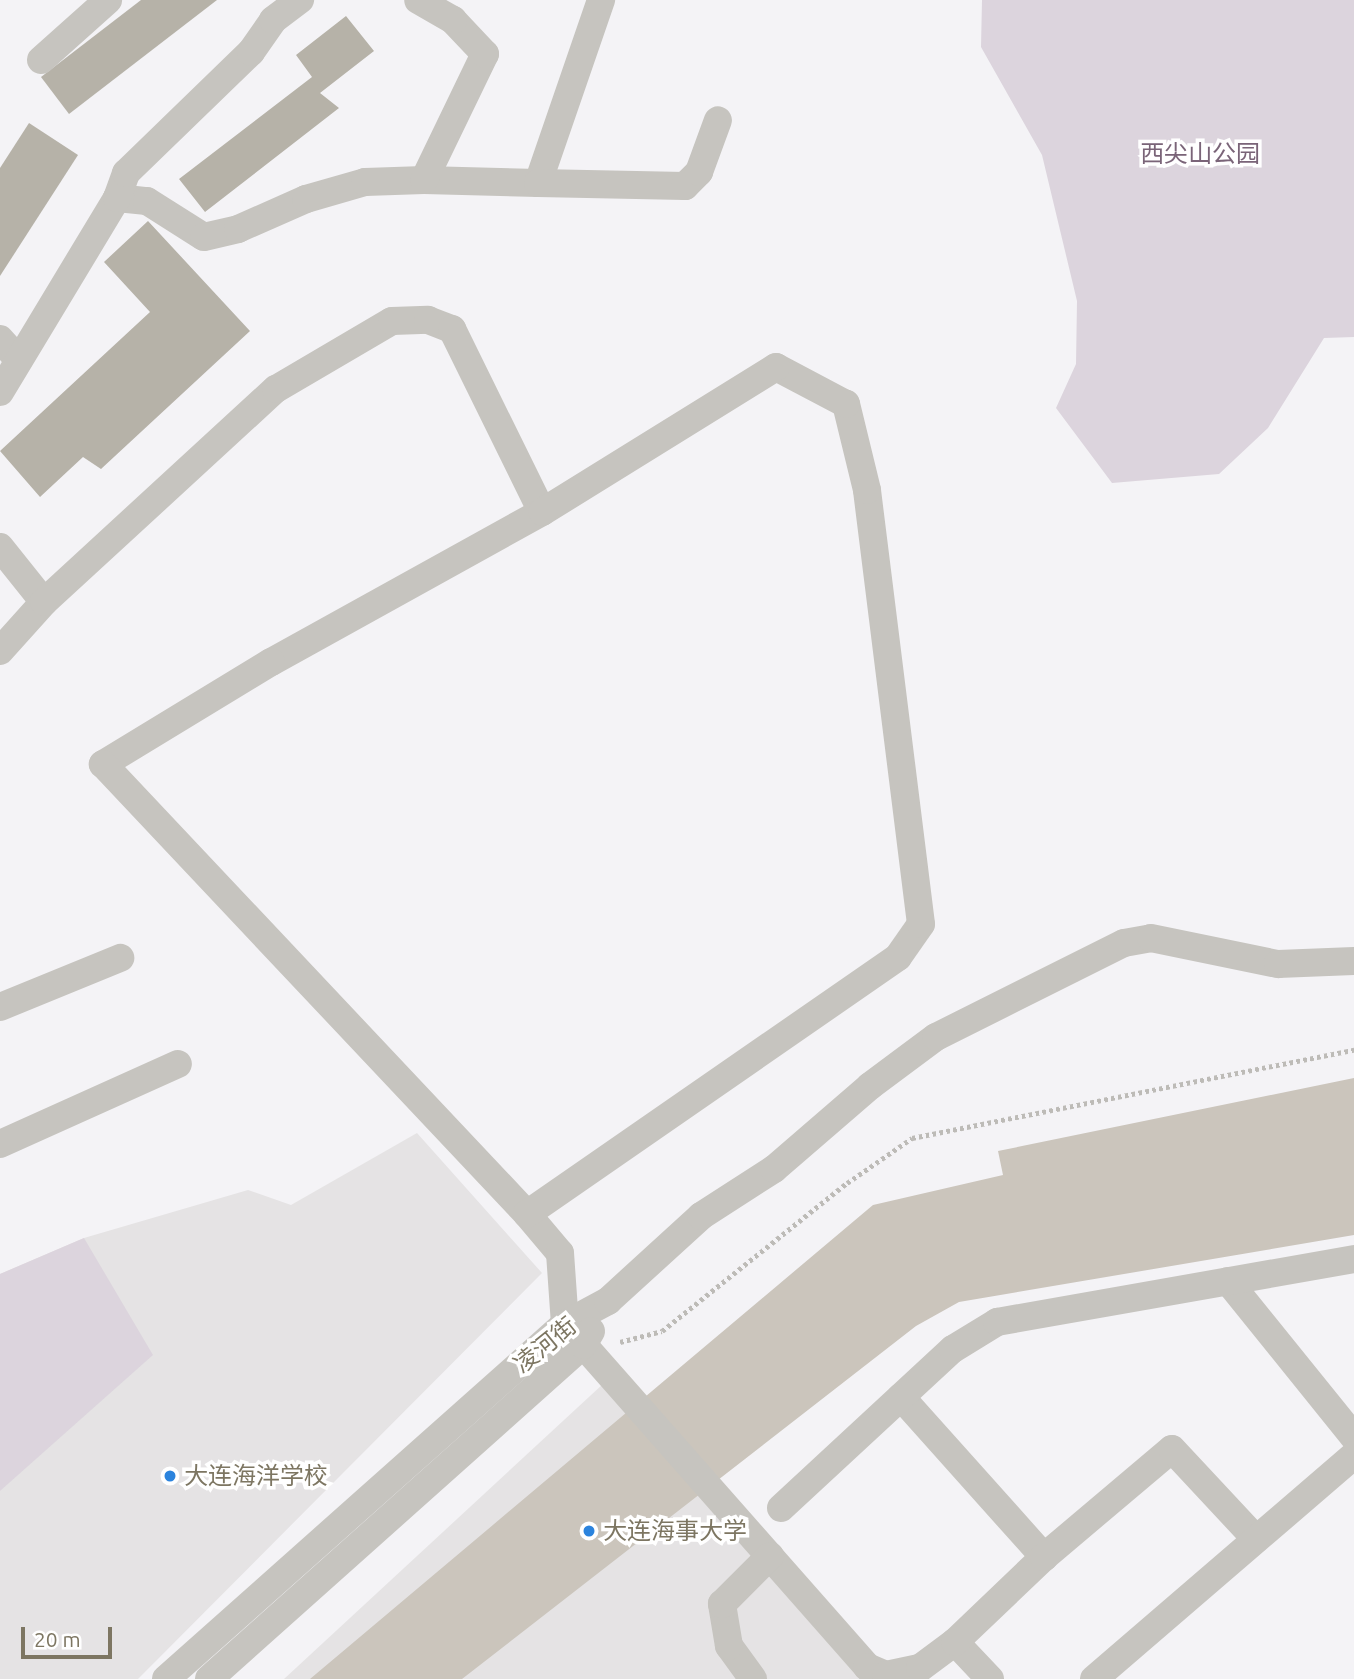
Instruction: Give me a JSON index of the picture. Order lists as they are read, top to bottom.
{
  "streets": {
    "street": ["凌河街"]
  },
  "parks": ["西尖山公园"],
  "places": ["大连海洋学校", "大连海事大学"],
  "scale_bar": "20 m"
}
